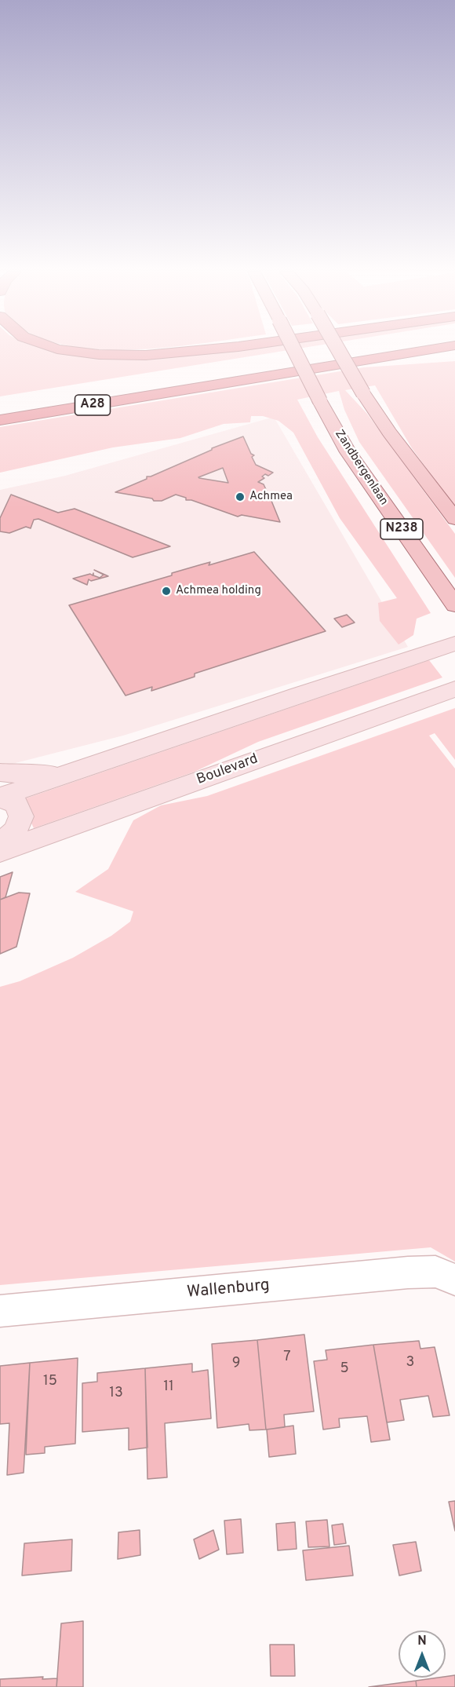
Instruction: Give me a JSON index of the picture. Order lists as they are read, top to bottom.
{
  "streets": {
    "highway": ["A28"],
    "main road": ["Zandbergenlaan", "N238", "Boulevard"],
    "street": ["Wallenburg"]
  },
  "places": ["Achmea", "Achmea holding"],
  "house_numbers": [
    "7",
    "3",
    "9",
    "5",
    "15",
    "11",
    "13"
  ],
  "north": "top"
}
